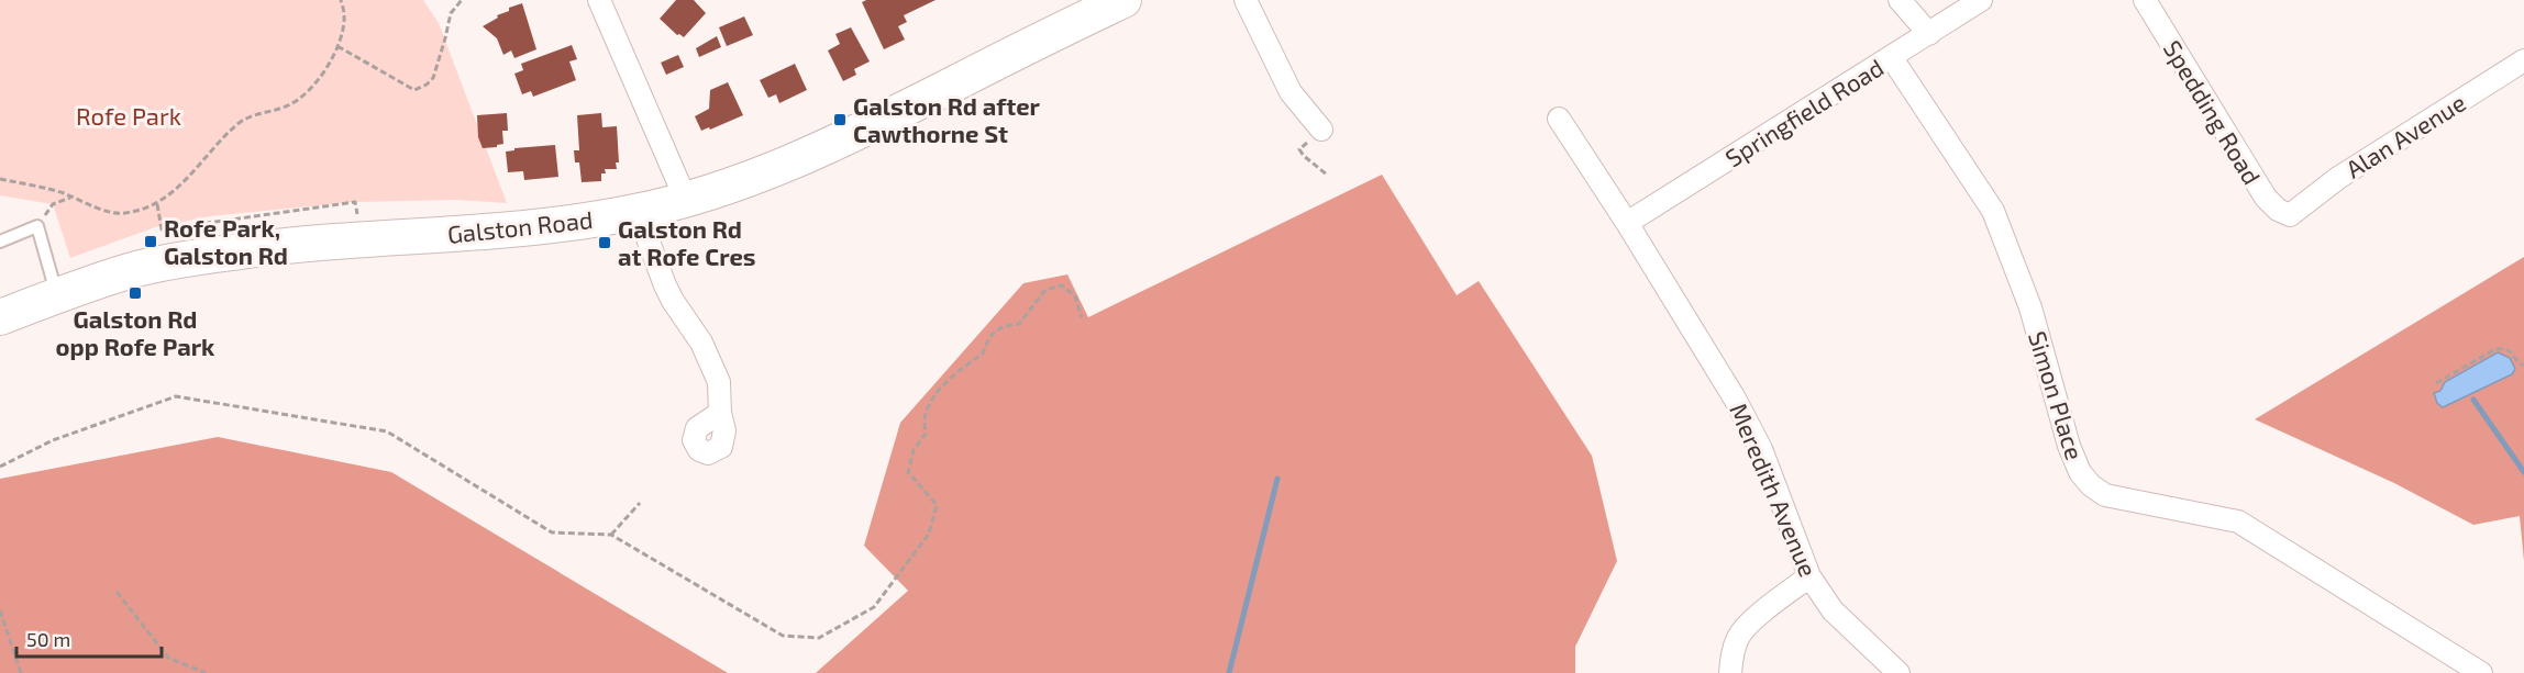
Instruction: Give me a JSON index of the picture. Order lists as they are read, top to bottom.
{
  "streets": {
    "main road": ["Galston Road"],
    "street": [
      "Springfield Road",
      "Spedding Road",
      "Alan Avenue",
      "Simon Place",
      "Meredith Avenue"
    ]
  },
  "crossings": [
    ["Springfield Road", "Simon Place"],
    ["Springfield Road", "Meredith Avenue"],
    ["Spedding Road", "Alan Avenue"]
  ],
  "parks": ["Rofe Park"],
  "places": {
    "transit": [
      "Galston Rd after Cawthorne St",
      "Rofe Park, Galston Rd",
      "Galston Rd at Rofe Cres",
      "Galston Rd opp Rofe Park"
    ]
  },
  "scale_bar": "50 m"
}
